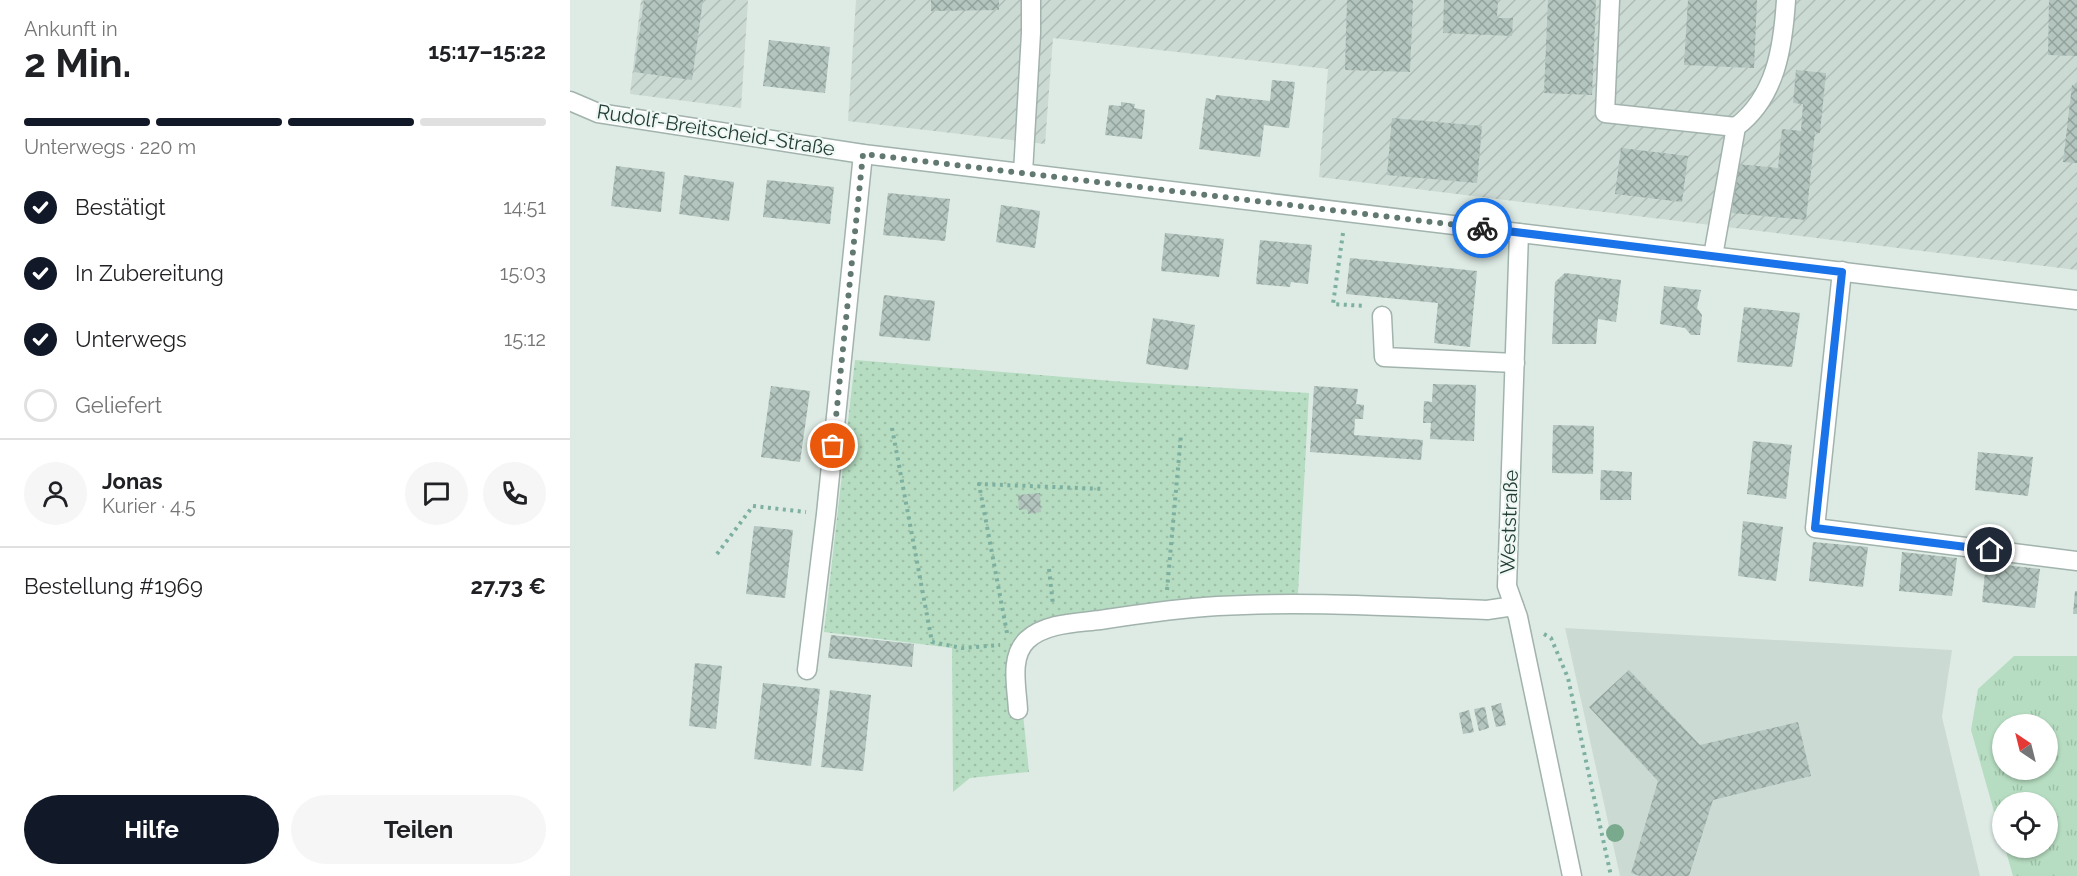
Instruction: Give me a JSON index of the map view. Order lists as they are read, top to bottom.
{
  "streets": {
    "street": ["Rudolf-Breitscheid-Straße", "Weststraße"]
  },
  "crossings": [
    ["Rudolf-Breitscheid-Straße", "Weststraße"]
  ],
  "north": "top left",
  "page": {
    "heading": ["2 Min.", "Ankunft in", "15:17–15:22"],
    "panel": [
      "Jonas",
      "Kurier · 4.5",
      "Bestellung #1969",
      "27.73 €"
    ],
    "bar": "Unterwegs · 220 m",
    "list": [
      ["Bestätigt", "14:51"],
      ["In Zubereitung", "15:03"],
      ["Unterwegs", "15:12"],
      "Geliefert"
    ],
    "buttons": ["Hilfe", "Teilen"]
  }
}
